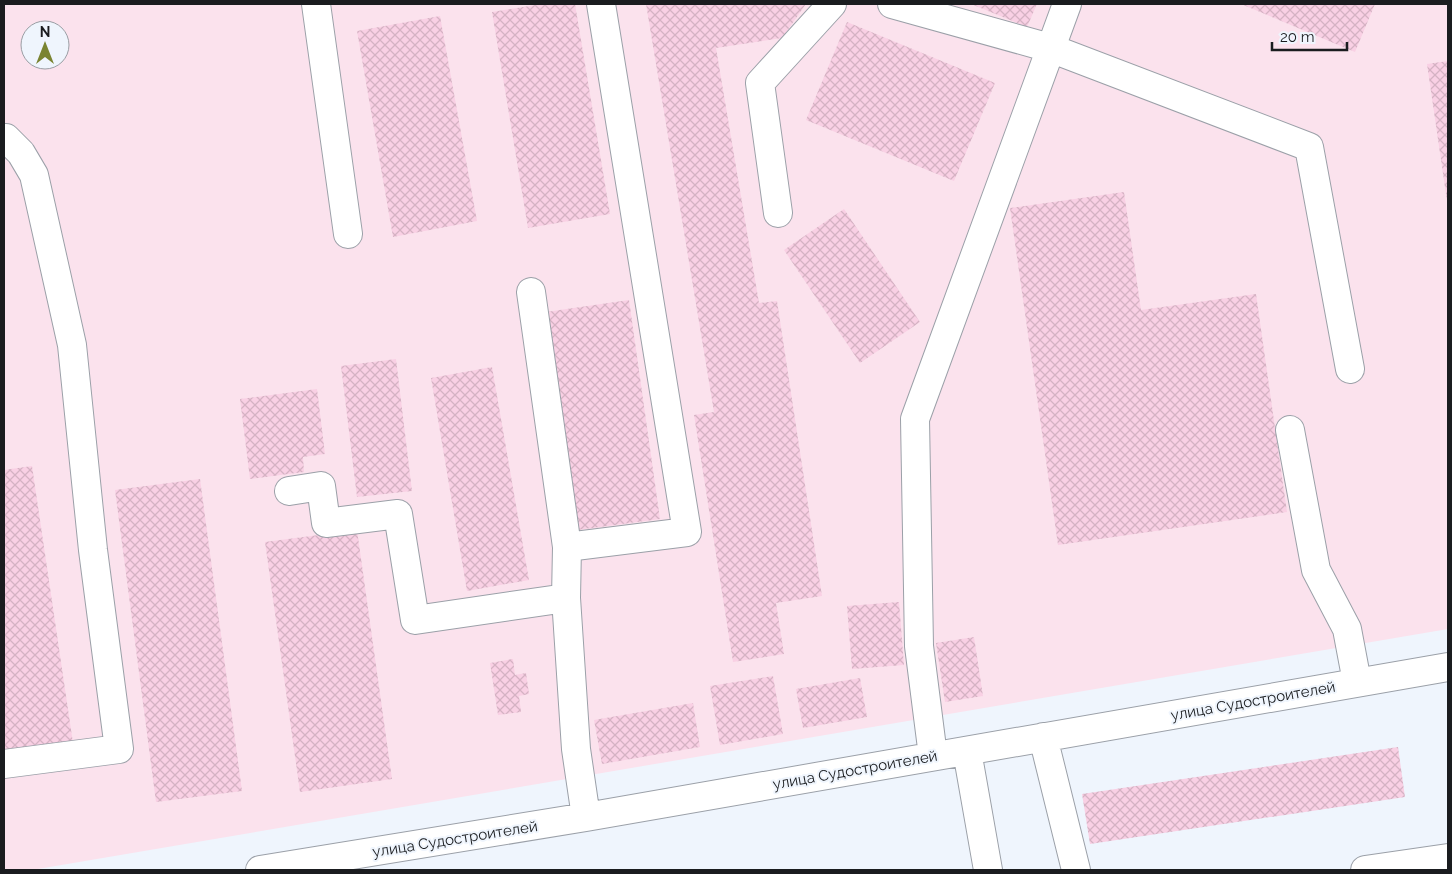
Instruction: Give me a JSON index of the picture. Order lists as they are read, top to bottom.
{
  "streets": {
    "street": ["улица Судостроителей"]
  },
  "scale_bar": "20 m",
  "north": "top"
}
